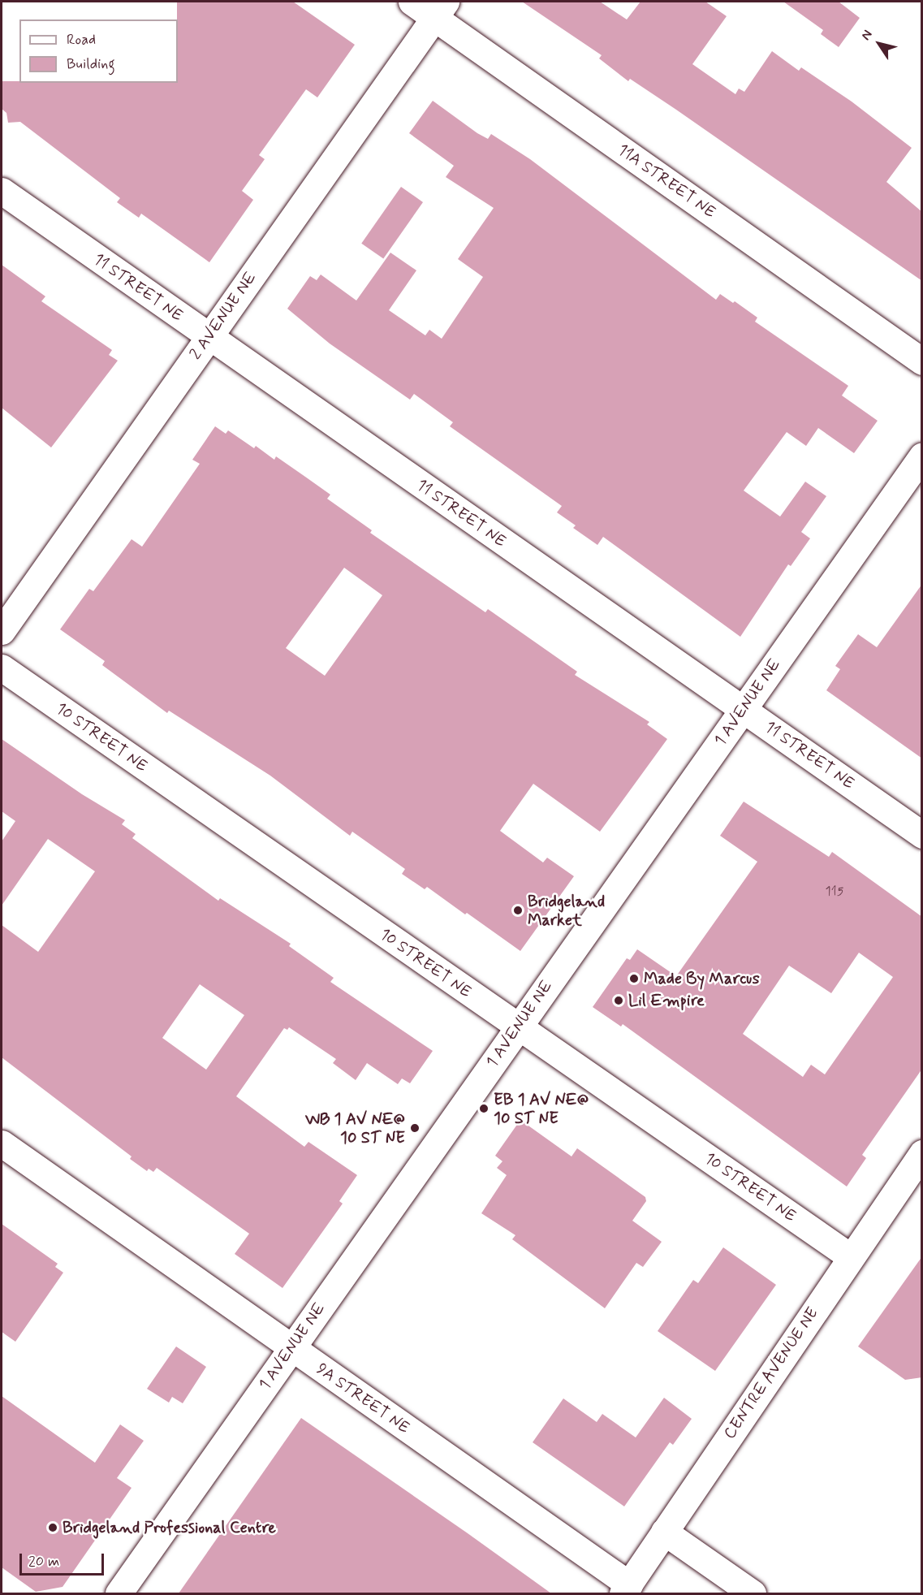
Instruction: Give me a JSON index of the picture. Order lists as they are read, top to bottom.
{
  "streets": {
    "street": [
      "11A STREET NE",
      "11 STREET NE",
      "2 AVENUE NE",
      "1 AVENUE NE",
      "10 STREET NE",
      "CENTRE AVENUE NE",
      "9A STREET NE"
    ]
  },
  "crossings": [
    ["11A STREET NE", "2 AVENUE NE"],
    ["11 STREET NE", "2 AVENUE NE"],
    ["11 STREET NE", "1 AVENUE NE"],
    ["1 AVENUE NE", "10 STREET NE"],
    ["1 AVENUE NE", "9A STREET NE"],
    ["10 STREET NE", "CENTRE AVENUE NE"],
    ["CENTRE AVENUE NE", "9A STREET NE"]
  ],
  "places": [
    "Bridgeland Market",
    "Made By Marcus",
    "Lil Empire",
    "EB 1 AV NE@ 10 ST NE",
    "WB 1 AV NE@ 10 ST NE",
    "Bridgeland Professional Centre"
  ],
  "house_numbers": ["115"],
  "legend": ["Road", "Building"],
  "scale_bar": "20 m",
  "north": "top left"
}
